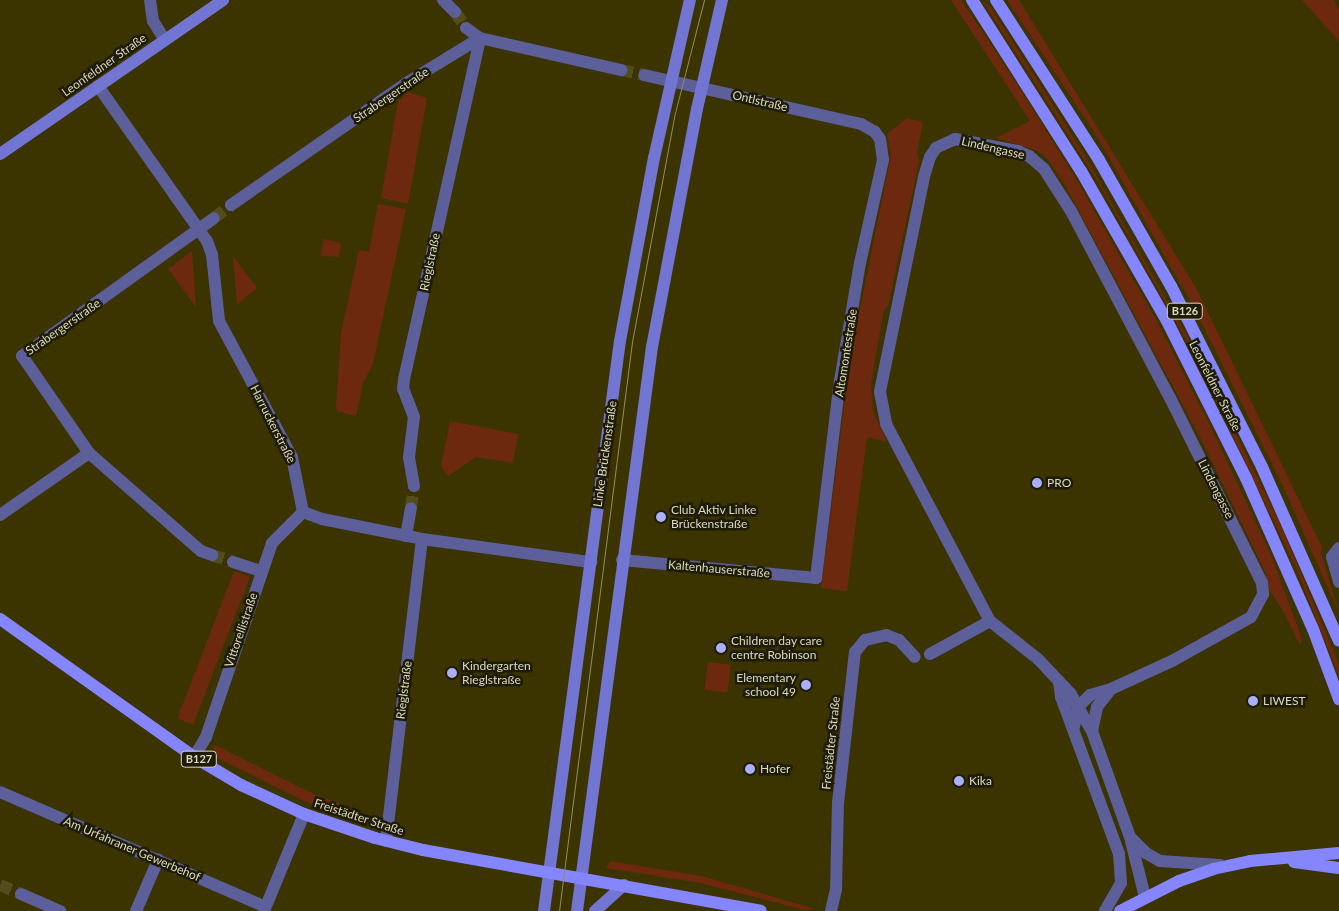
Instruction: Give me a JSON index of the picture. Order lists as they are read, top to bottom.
{
  "streets": {
    "main road": [
      "Leonfeldner Straße",
      "B126",
      "Linke Brückenstraße",
      "Freistädter Straße",
      "B127"
    ],
    "street": [
      "Strabergerstraße",
      "Ontlstraße",
      "Lindengasse",
      "Rieglstraße",
      "Altomontestraße",
      "Harruckerstraße",
      "Kaltenhauserstraße",
      "Vittorellistraße",
      "Am Urfahraner Gewerbehof"
    ]
  },
  "crossings": [
    ["Leonfeldner Straße", "Harruckerstraße"],
    ["Strabergerstraße", "Rieglstraße"],
    ["Strabergerstraße", "Harruckerstraße"],
    ["Ontlstraße", "Altomontestraße"],
    ["Ontlstraße", "Linke Brückenstraße"],
    ["Rieglstraße", "Freistädter Straße"],
    ["Altomontestraße", "Kaltenhauserstraße"],
    ["Harruckerstraße", "Vittorellistraße"],
    ["Linke Brückenstraße", "Freistädter Straße"],
    ["Vittorellistraße", "Freistädter Straße"]
  ],
  "places": [
    "PRO",
    "Club Aktiv Linke Brückenstraße",
    "Children day care centre Robinson",
    "Kindergarten Rieglstraße",
    "Elementary school 49",
    "LIWEST",
    "Hofer",
    "Kika"
  ]
}
